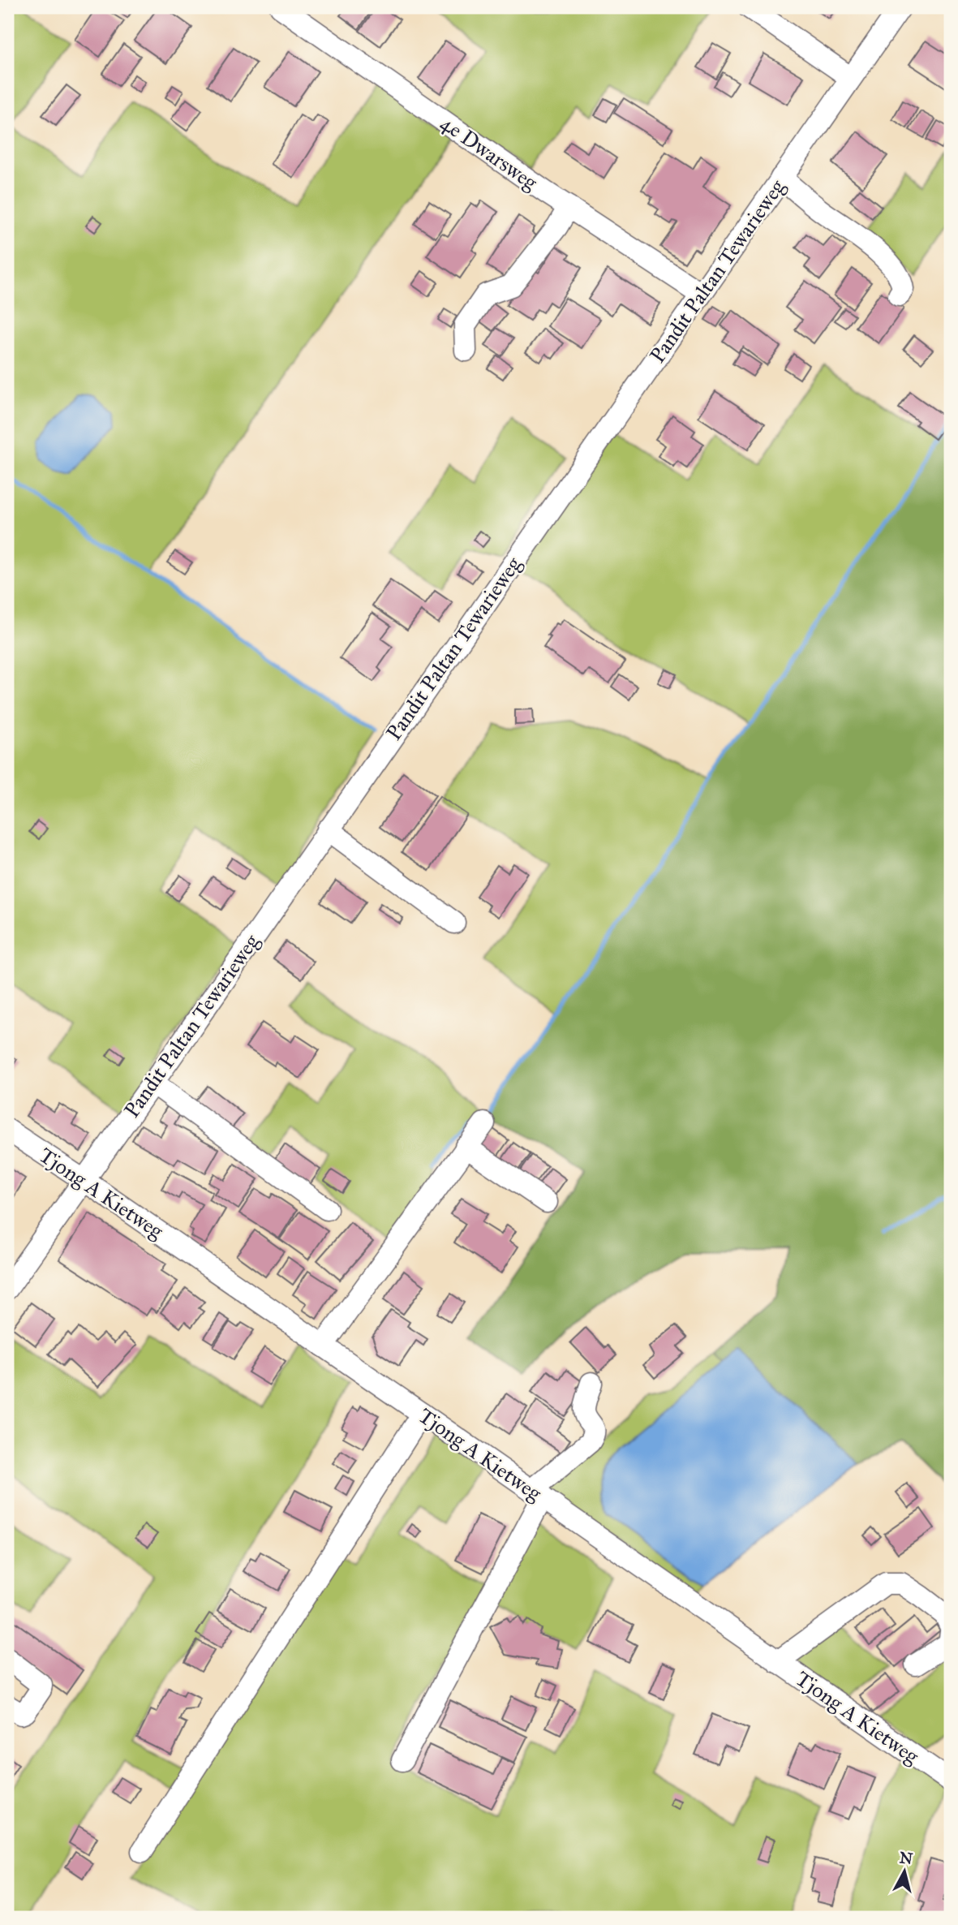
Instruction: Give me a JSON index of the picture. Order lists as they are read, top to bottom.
{
  "streets": {
    "street": ["4e Dwarsweg", "Pandit Paltan Tewarieweg", "Tjong A Kietweg"]
  },
  "crossings": [
    ["4e Dwarsweg", "Pandit Paltan Tewarieweg"],
    ["Pandit Paltan Tewarieweg", "Tjong A Kietweg"]
  ],
  "north": "top"
}
